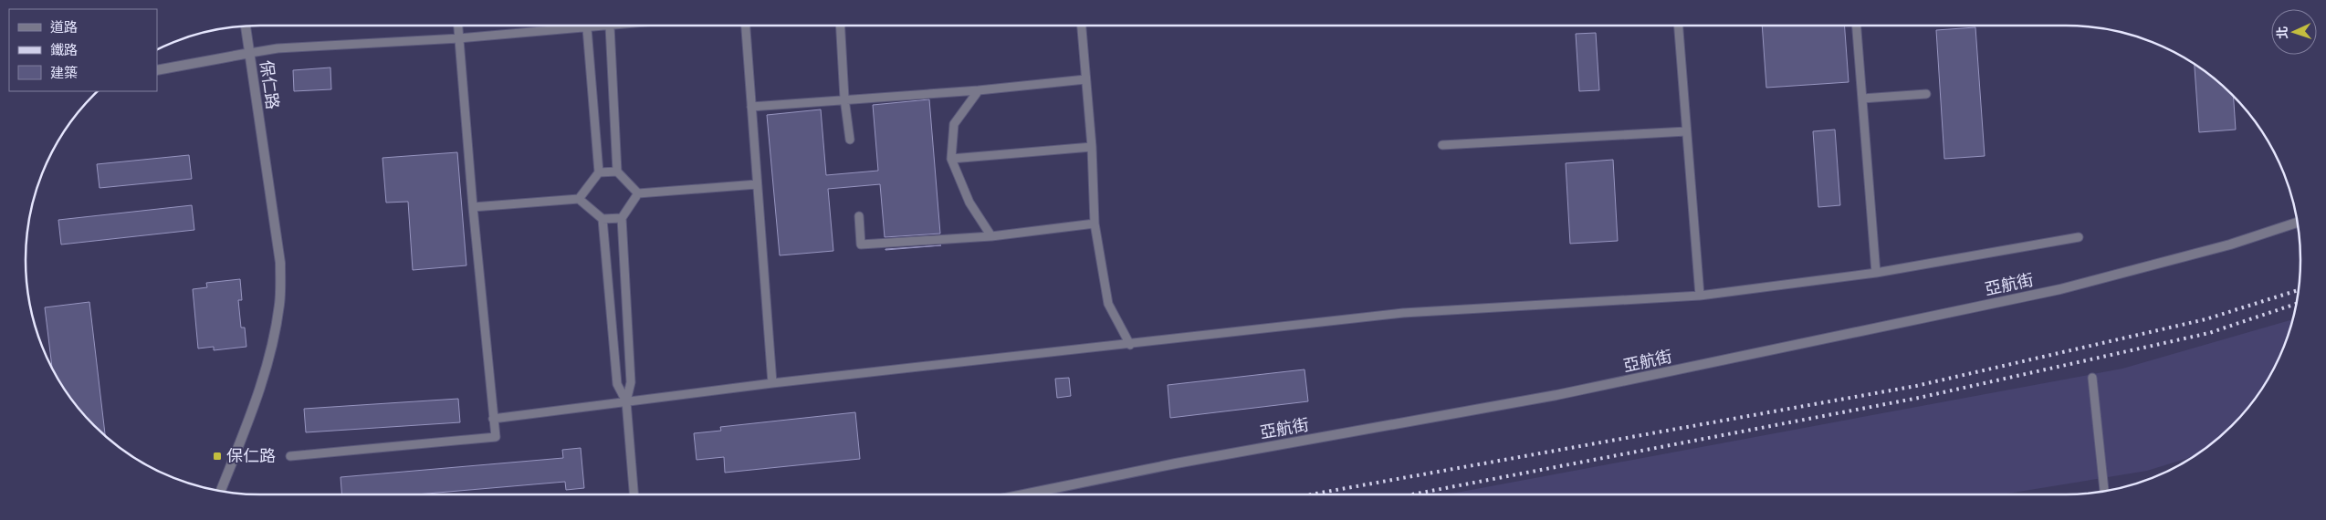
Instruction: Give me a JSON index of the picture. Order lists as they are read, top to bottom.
{
  "streets": {
    "street": ["保仁路", "亞航街"]
  },
  "places": {
    "transit": ["保仁路"]
  },
  "legend": ["道路", "鐵路", "建築"],
  "north": "left"
}
